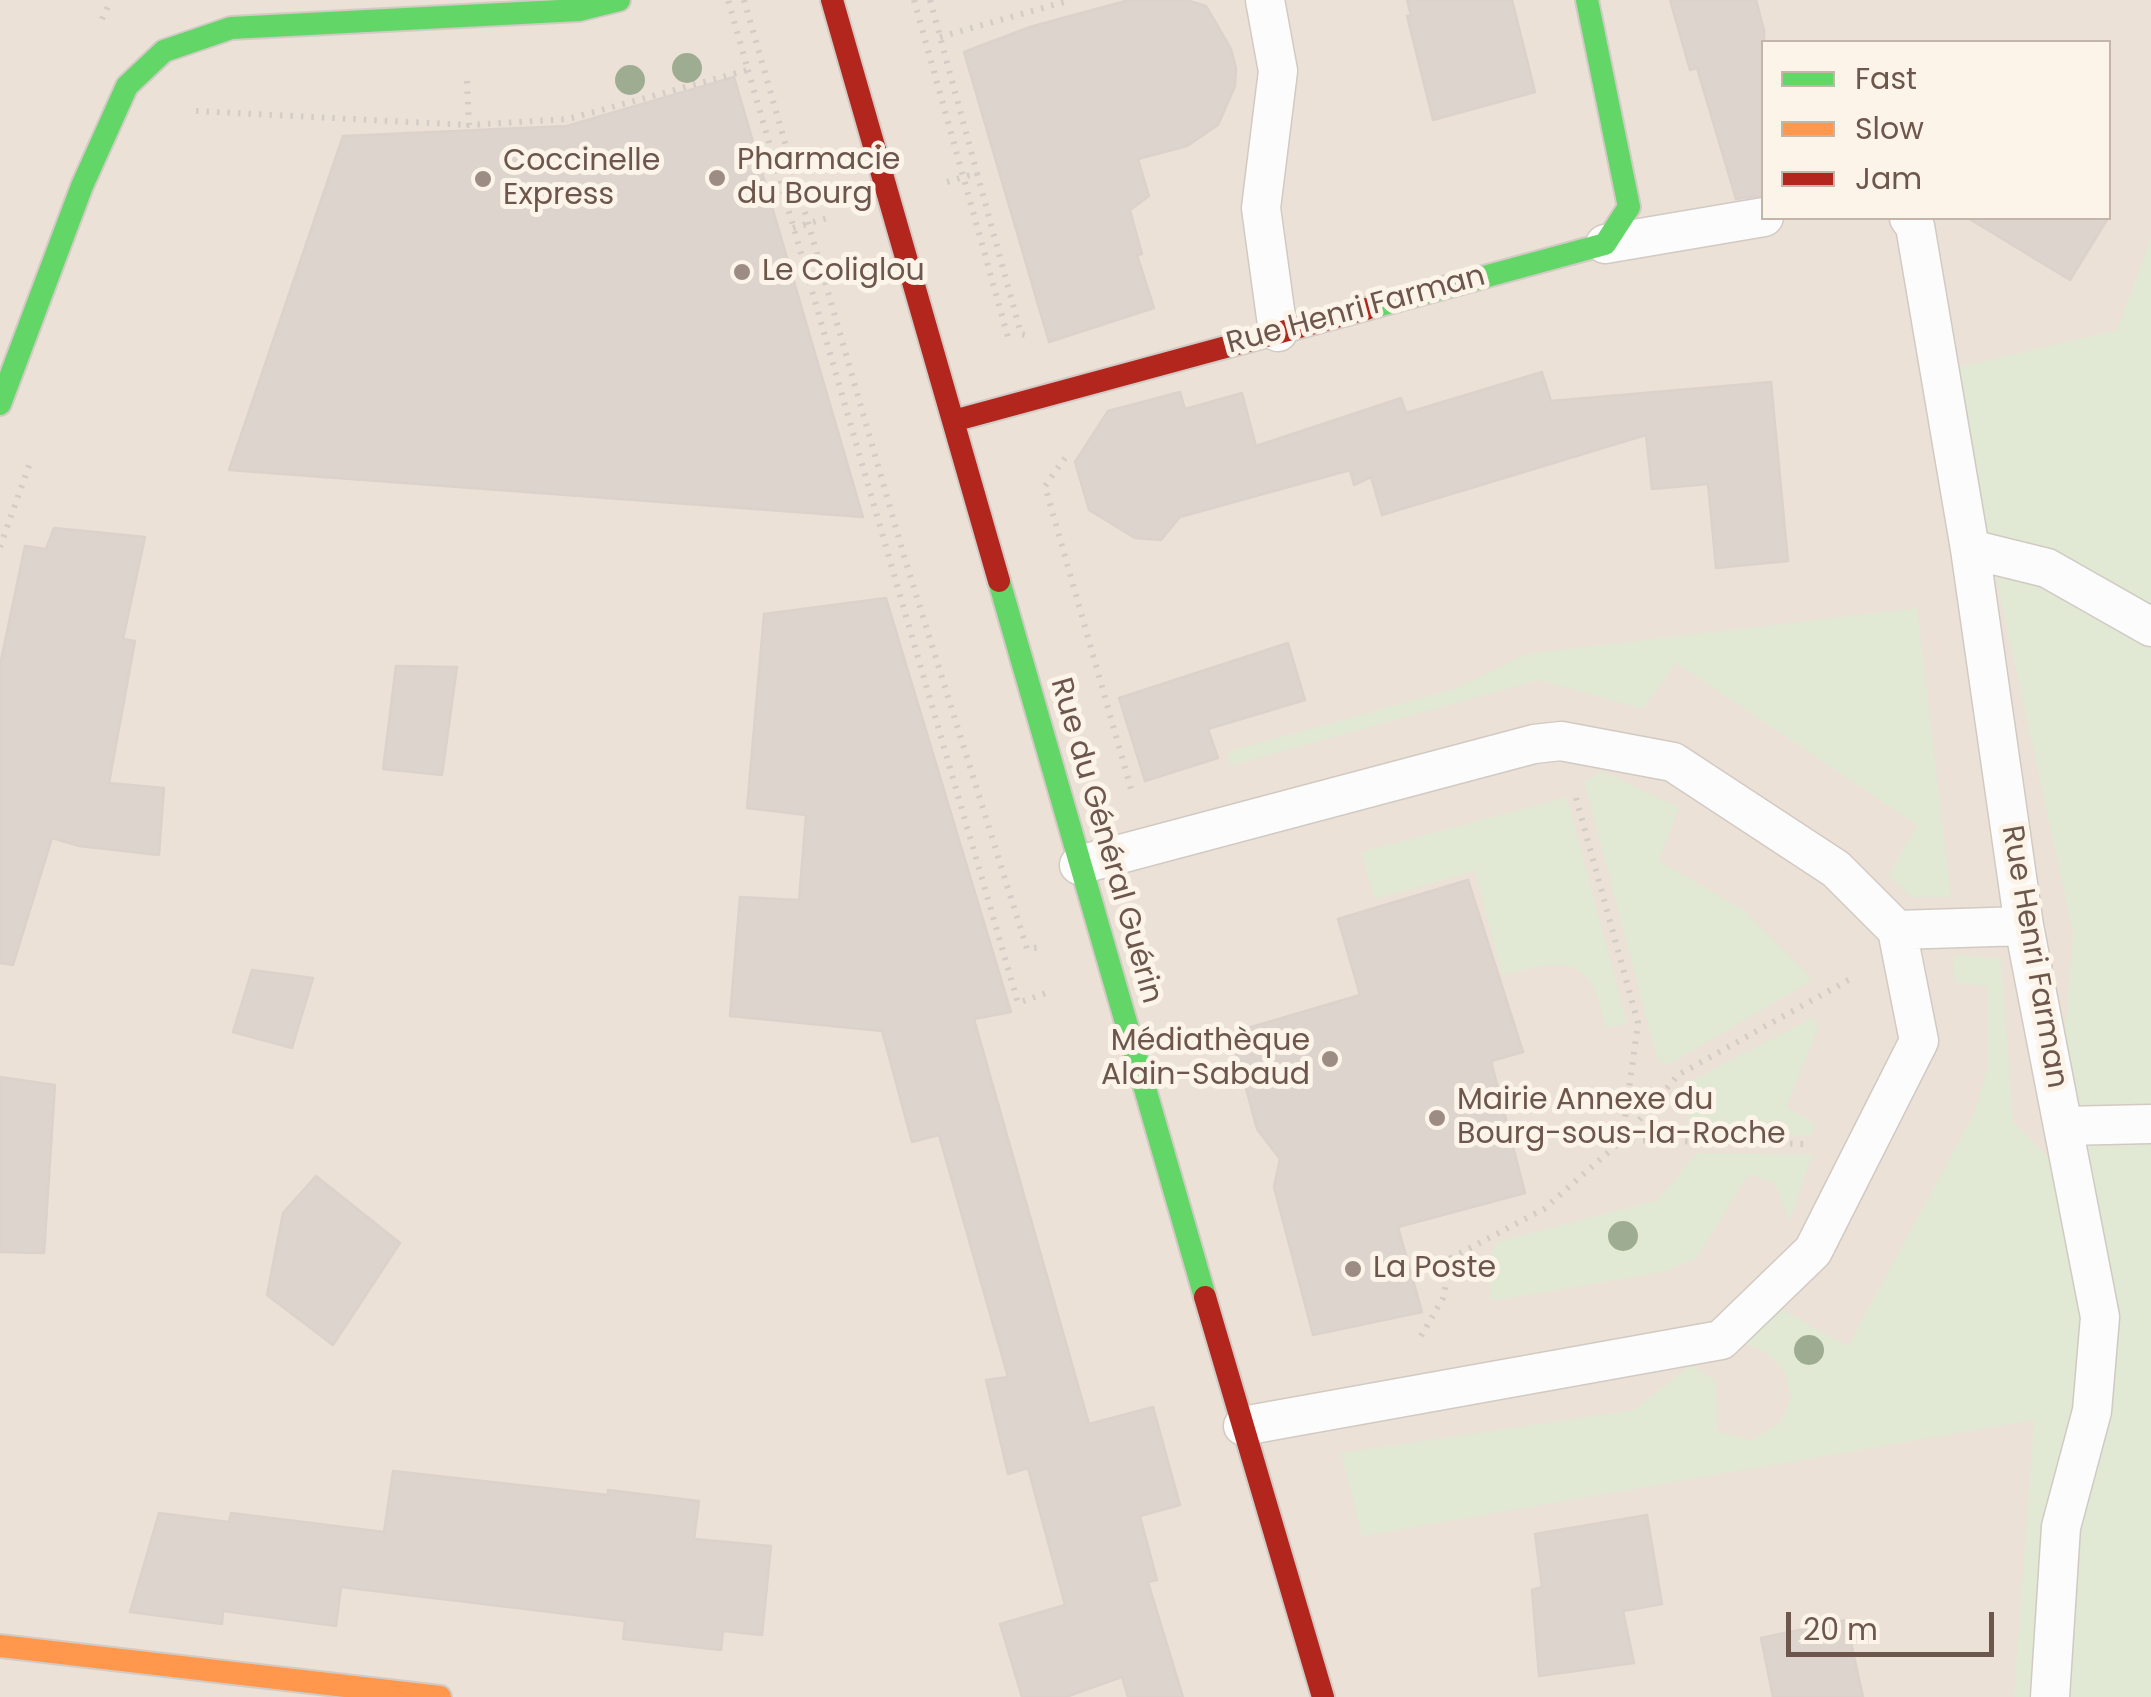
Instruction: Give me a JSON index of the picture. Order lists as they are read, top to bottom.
{
  "streets": {
    "street": ["Rue Henri Farman", "Rue du Général Guérin"]
  },
  "crossings": [
    ["Rue Henri Farman", "Rue du Général Guérin"]
  ],
  "places": [
    "Pharmacie du Bourg",
    "Coccinelle Express",
    "Le Coliglou",
    "Médiathèque Alain-Sabaud",
    "Mairie Annexe du Bourg-sous-la-Roche",
    "La Poste"
  ],
  "legend": ["Fast", "Slow", "Jam"],
  "scale_bar": "20 m"
}
